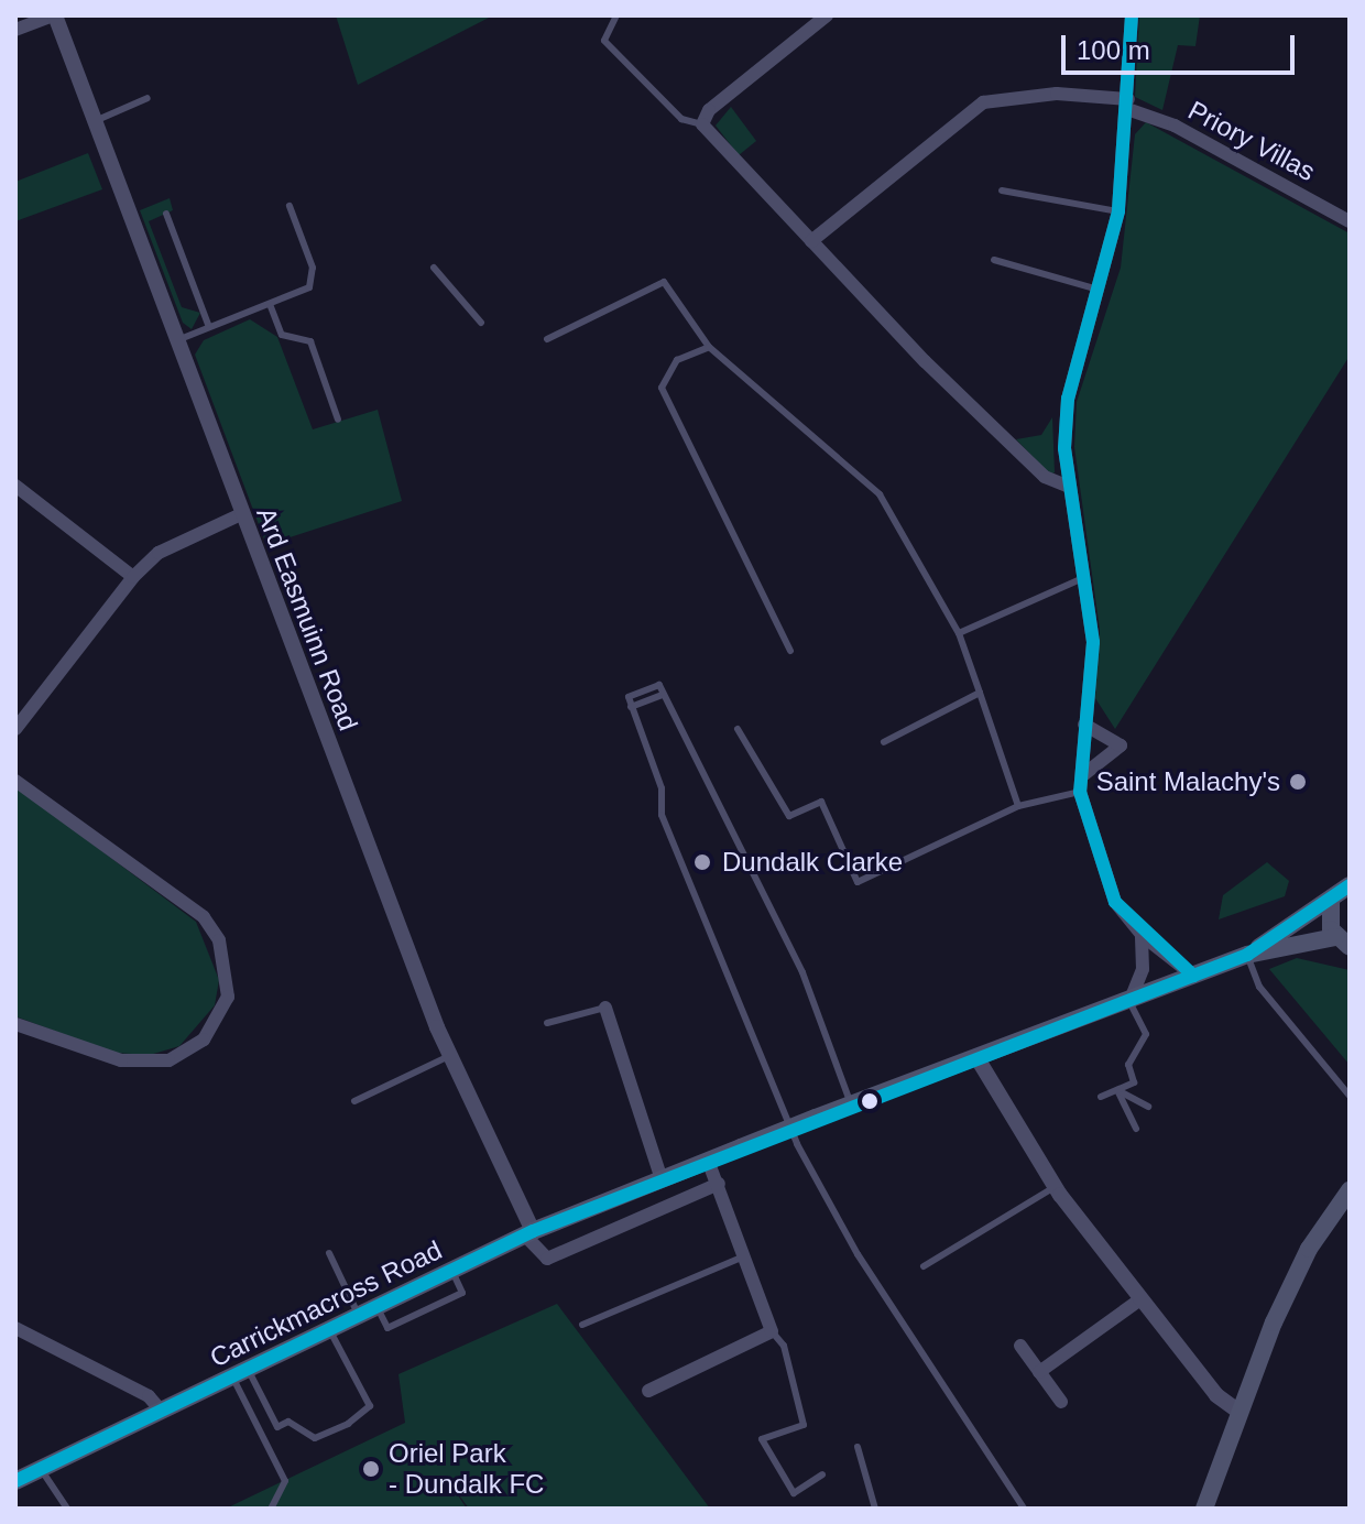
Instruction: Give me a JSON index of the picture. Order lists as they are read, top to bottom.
{
  "streets": {
    "main road": ["Carrickmacross Road"],
    "street": ["Priory Villas", "Ard Easmuinn Road"]
  },
  "crossings": [
    ["Ard Easmuinn Road", "Carrickmacross Road"]
  ],
  "places": ["Saint Malachy's", "Dundalk Clarke", "Oriel Park - Dundalk FC"],
  "scale_bar": "100 m"
}
